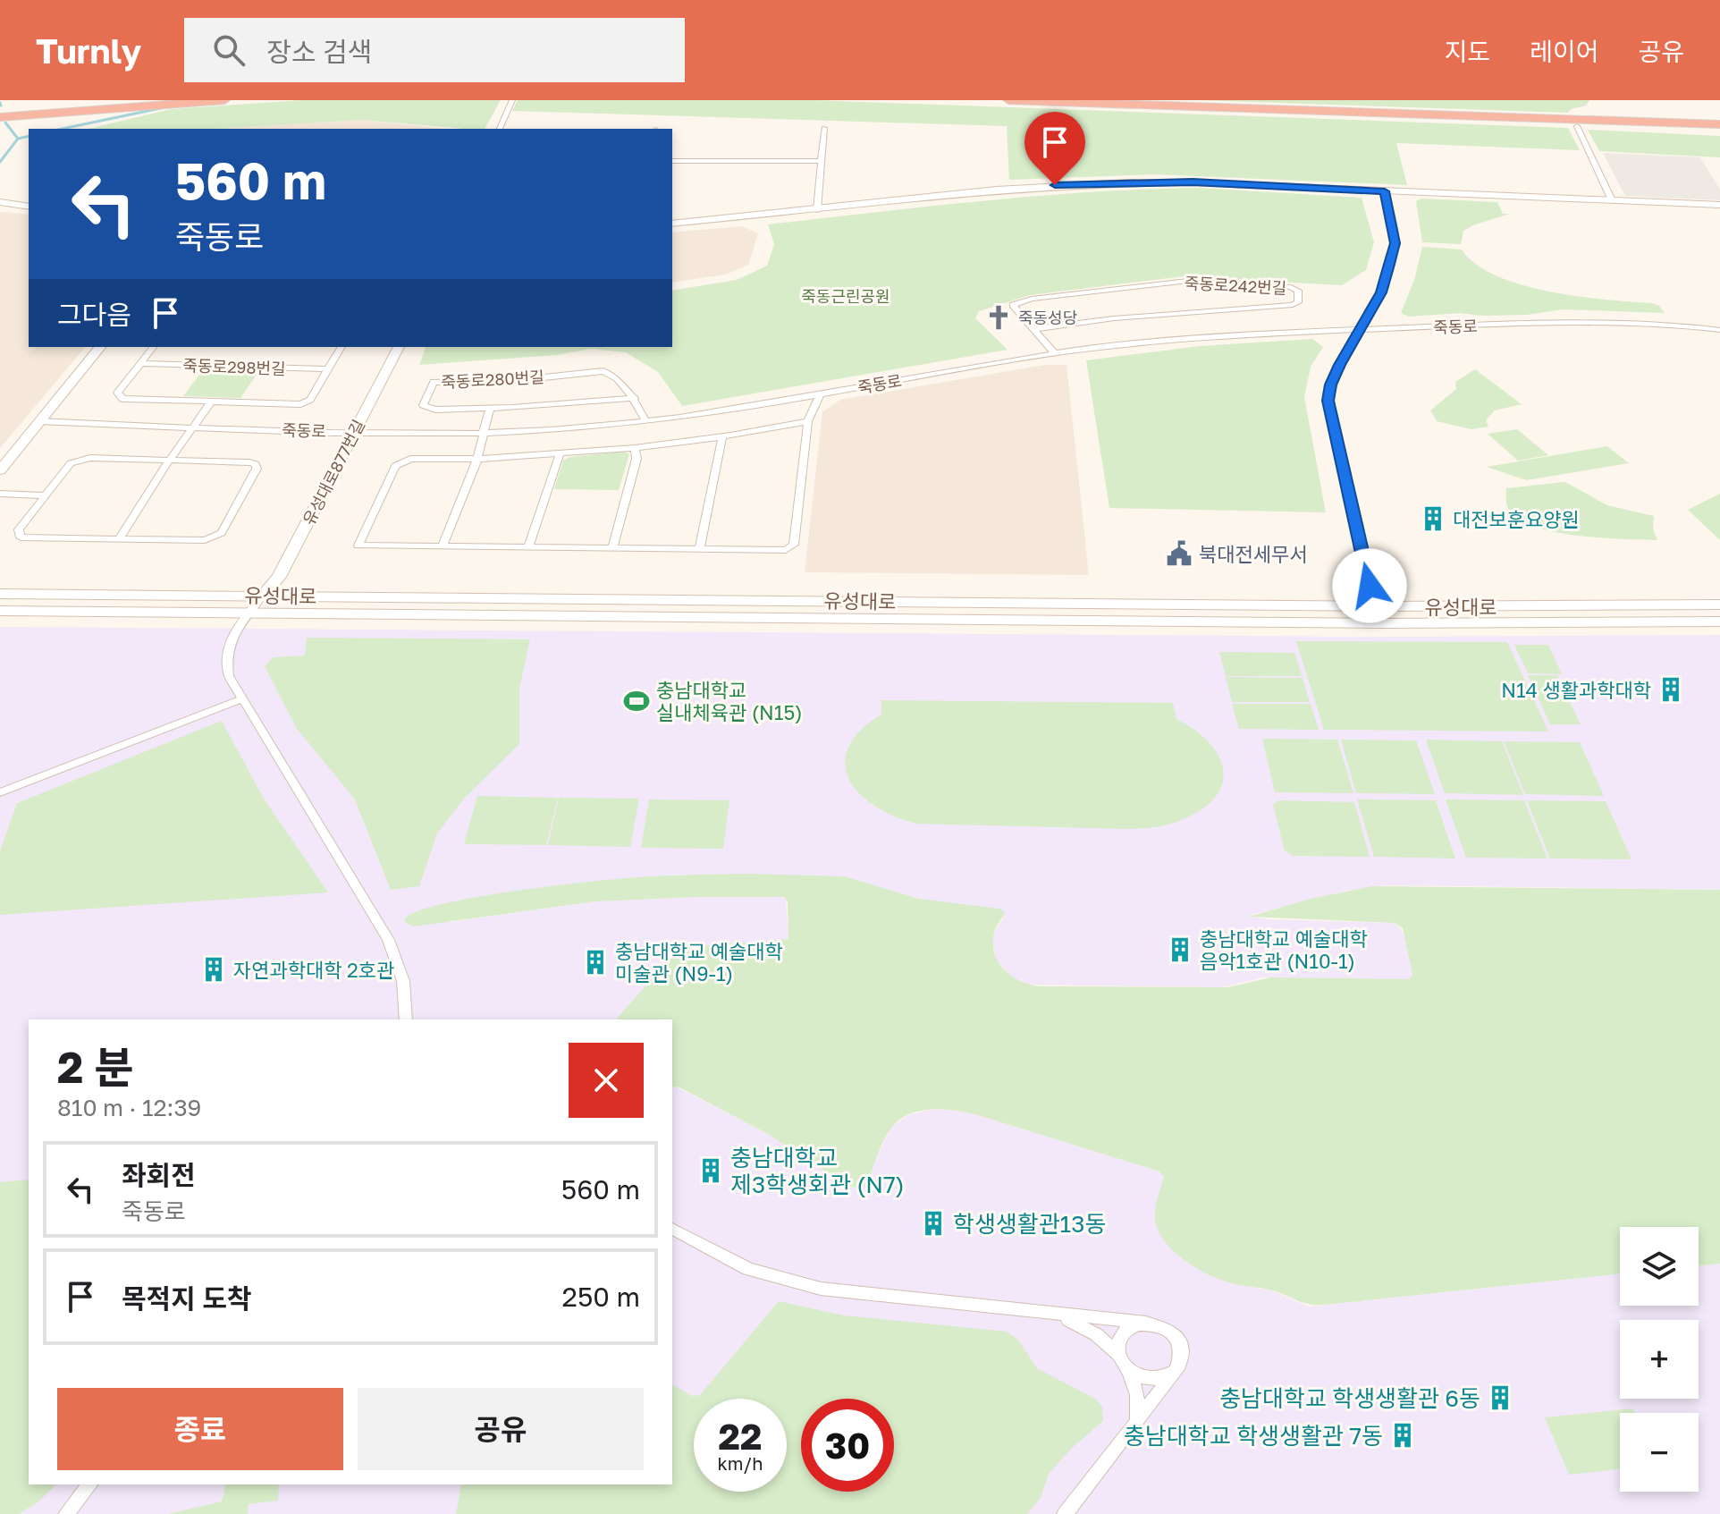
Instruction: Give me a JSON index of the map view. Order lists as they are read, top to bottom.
{
  "streets": {
    "main road": ["유성대로877번길", "유성대로"],
    "street": [
      "죽동로242번길",
      "죽동로",
      "죽동로298번길",
      "죽동로280번길"
    ]
  },
  "crossings": [
    ["죽동로242번길", "죽동로"],
    ["죽동로", "죽동로298번길"],
    ["죽동로", "죽동로280번길"],
    ["죽동로", "유성대로877번길"],
    ["유성대로877번길", "유성대로"]
  ],
  "parks": ["죽동근린공원"],
  "places": {
    "church": ["죽동성당"],
    "building": [
      "대전보훈요양원",
      "N14 생활과학대학",
      "충남대학교 예술대학 음악1호관 (N10-1)",
      "충남대학교 예술대학 미술관 (N9-1)",
      "자연과학대학 2호관",
      "충남대학교 제3학생회관 (N7)",
      "학생생활관13동",
      "충남대학교 학생생활관 6동",
      "충남대학교 학생생활관 7동"
    ],
    "public building": ["북대전세무서"],
    "sports": ["충남대학교 실내체육관 (N15)"]
  },
  "page": {
    "header": "Turnly",
    "search": "장소 검색",
    "nav": ["지도", "레이어", "공유"],
    "turn": ["560 m", "죽동로"],
    "then": "그다음",
    "heading": ["2 분", "810 m · 12:39"],
    "list": [
      {
        "name": "좌회전",
        "note": "죽동로",
        "value": "560 m"
      },
      {
        "name": "목적지 도착",
        "value": "250 m"
      }
    ],
    "map_buttons": ["+", "−"],
    "buttons": ["종료", "공유"],
    "speed": "22 km/h",
    "limit": "30"
  }
}
